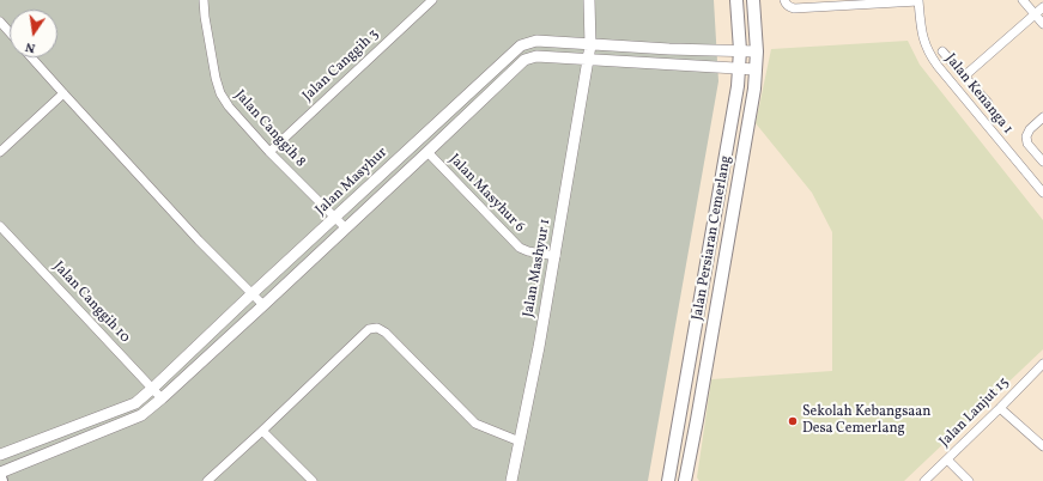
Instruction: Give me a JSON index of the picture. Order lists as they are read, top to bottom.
{
  "streets": {
    "main road": ["Jalan Persiaran Cemerlang"],
    "street": [
      "Jalan Canggih 3",
      "Jalan Kenanga 1",
      "Jalan Canggih 8",
      "Jalan Masyhur",
      "Jalan Masyhur 6",
      "Jalan Mashyur 1",
      "Jalan Canggih 10",
      "Jalan Lanjut 15"
    ]
  },
  "crossings": [
    ["Jalan Canggih 3", "Jalan Canggih 8"],
    ["Jalan Canggih 8", "Jalan Masyhur"],
    ["Jalan Masyhur", "Jalan Masyhur 6"],
    ["Jalan Masyhur", "Jalan Persiaran Cemerlang"],
    ["Jalan Masyhur", "Jalan Mashyur 1"],
    ["Jalan Masyhur", "Jalan Canggih 10"],
    ["Jalan Masyhur 6", "Jalan Mashyur 1"]
  ],
  "places": ["Sekolah Kebangsaan Desa Cemerlang"],
  "north": "bottom"
}
